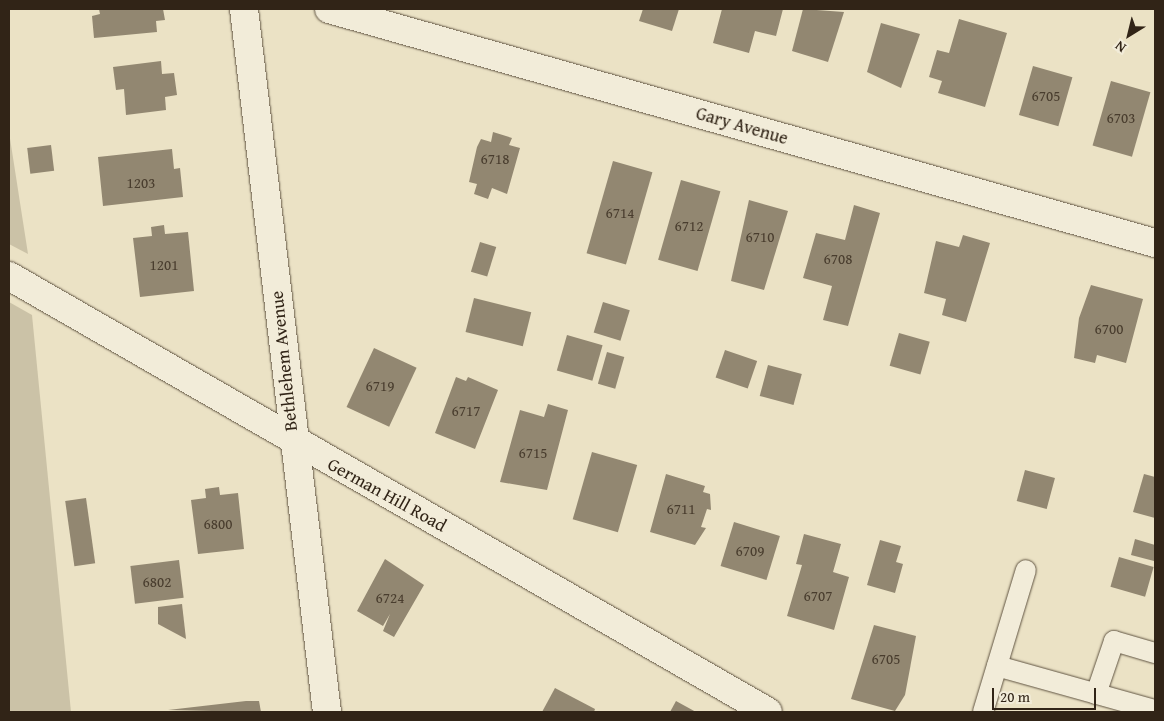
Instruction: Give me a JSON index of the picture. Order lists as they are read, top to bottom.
{
  "streets": {
    "street": ["Gary Avenue", "Bethlehem Avenue", "German Hill Road"]
  },
  "crossings": [
    ["Bethlehem Avenue", "German Hill Road"]
  ],
  "house_numbers": [
    "6705",
    "6703",
    "6718",
    "1203",
    "6714",
    "6712",
    "6710",
    "6708",
    "1201",
    "6700",
    "6719",
    "6717",
    "6715",
    "6711",
    "6800",
    "6709",
    "6802",
    "6707",
    "6724",
    "6705"
  ],
  "scale_bar": "20 m",
  "north": "bottom left"
}
